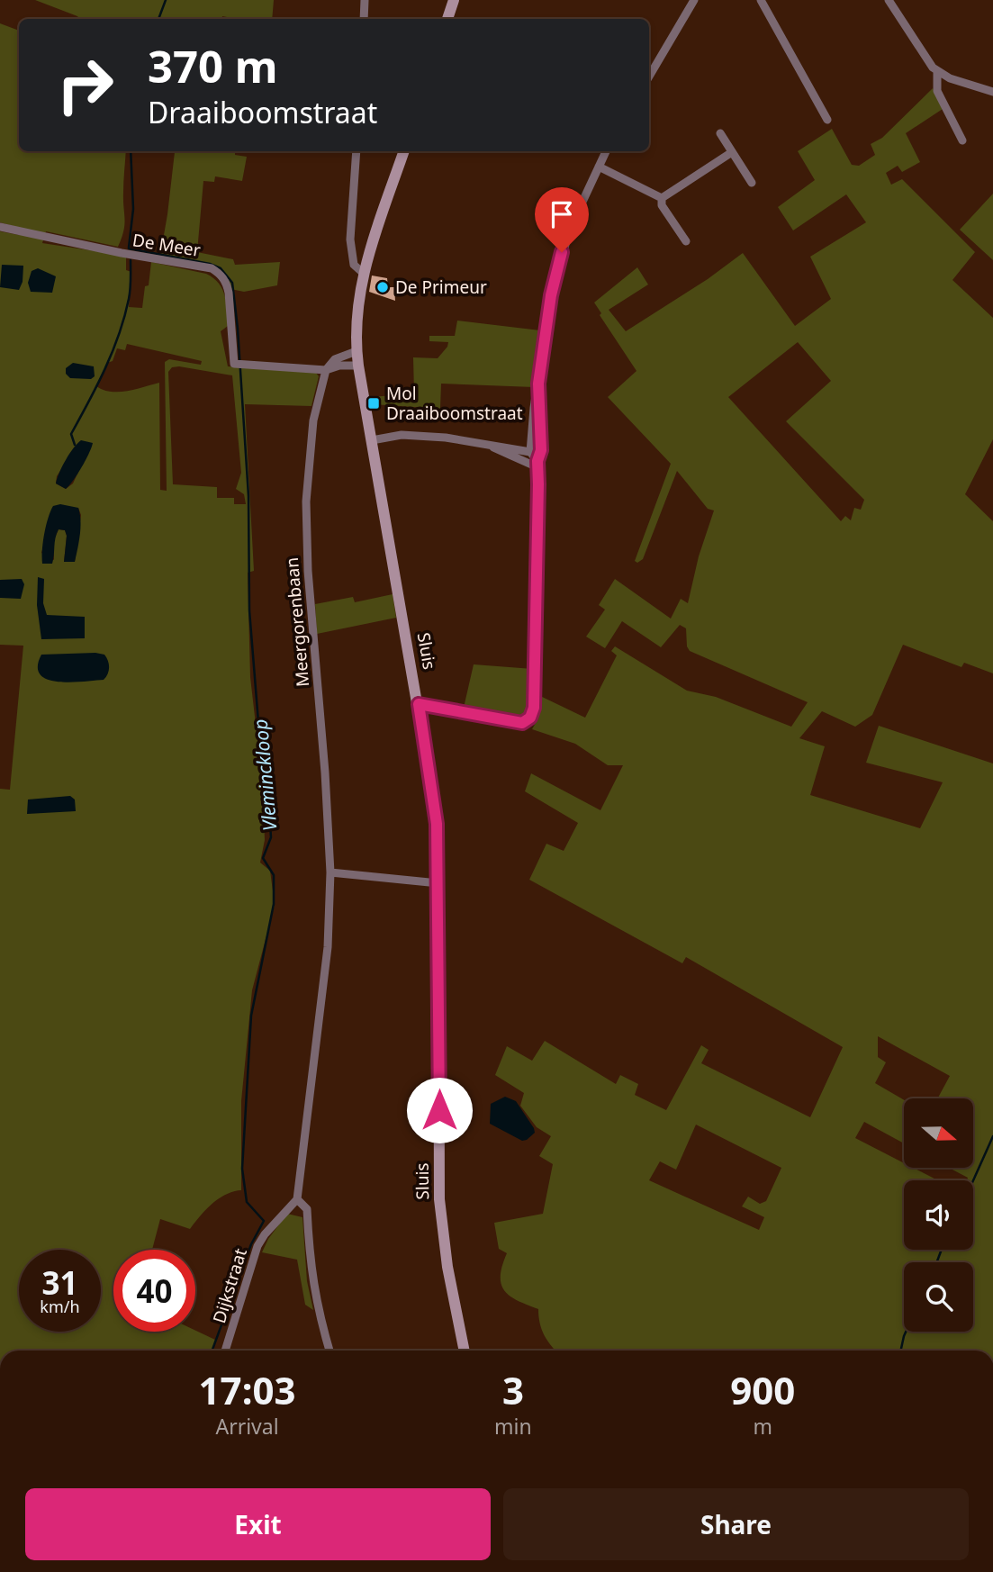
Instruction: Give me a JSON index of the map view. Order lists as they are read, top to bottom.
{
  "streets": {
    "street": [
      "De Meer",
      "Meergorenbaan",
      "Sluis",
      "Dijkstraat"
    ]
  },
  "crossings": [
    ["De Meer", "Meergorenbaan"],
    ["Meergorenbaan", "Dijkstraat"]
  ],
  "water": ["Vleminckloop"],
  "places": {
    "other": ["De Primeur"],
    "transit": ["Mol Draaiboomstraat"]
  },
  "north": "right",
  "page": {
    "turn": ["370 m", "Draaiboomstraat"],
    "speed": "31 km/h",
    "limit": "40",
    "eta": [
      "17:03",
      "Arrival",
      "3",
      "min",
      "900",
      "m"
    ],
    "buttons": ["Exit", "Share"]
  }
}
